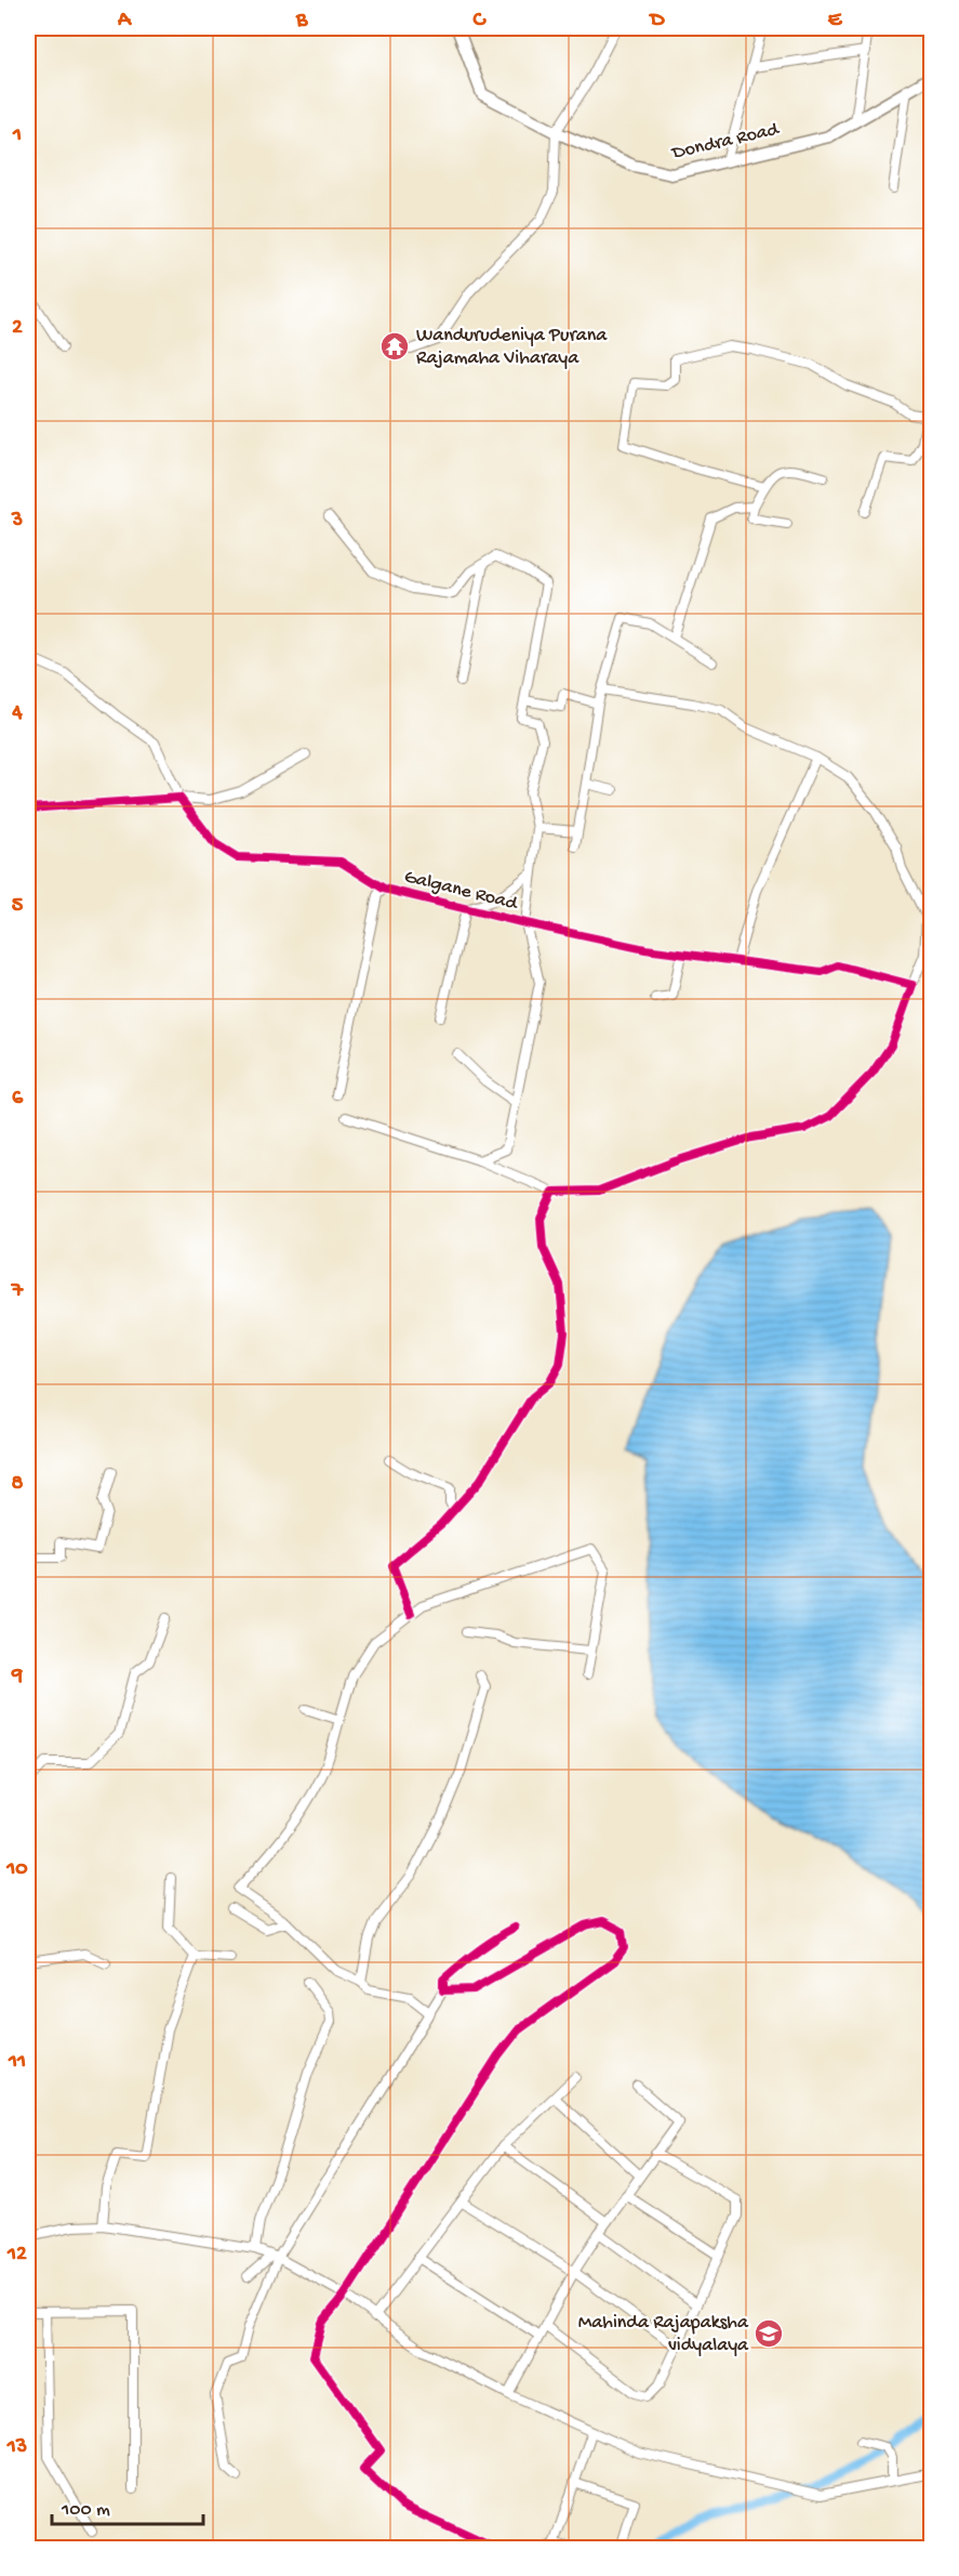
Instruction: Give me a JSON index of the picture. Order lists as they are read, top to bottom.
{
  "streets": {
    "street": ["Dondra Road", "Galgane Road"]
  },
  "places": {
    "temple": ["Wandurudeniya Purana Rajamaha Viharaya"],
    "school or university": ["Mahinda Rajapaksha vidyalaya"]
  },
  "scale_bar": "100 m",
  "grid": {
    "columns": [
      "A",
      "B",
      "C",
      "D",
      "E"
    ],
    "rows": [
      "1",
      "2",
      "3",
      "4",
      "5",
      "6",
      "7",
      "8",
      "9",
      "10",
      "11",
      "12",
      "13"
    ]
  }
}
